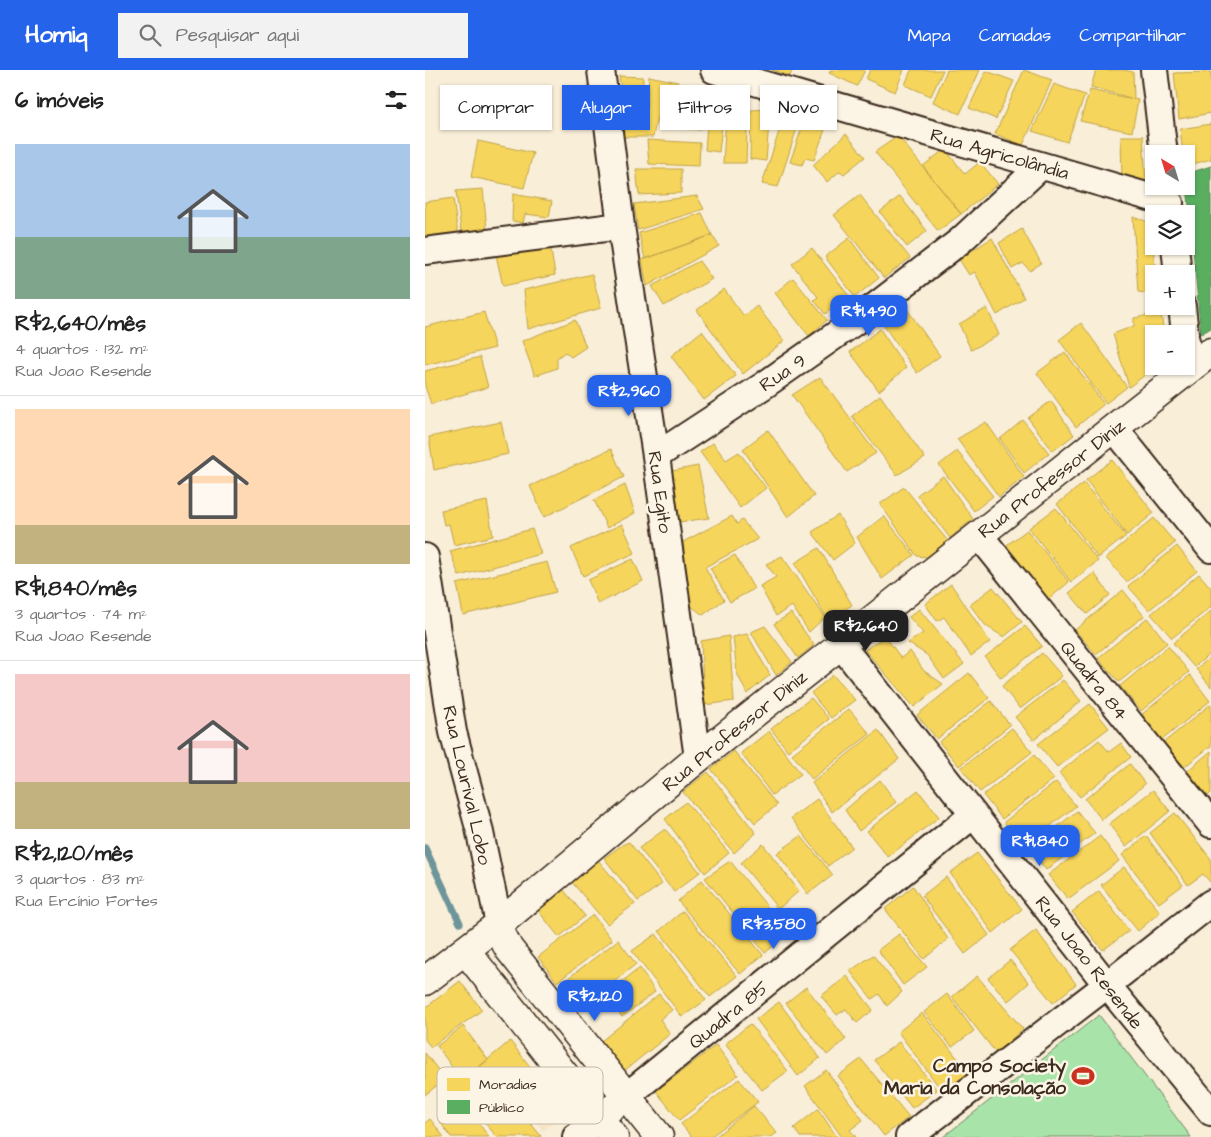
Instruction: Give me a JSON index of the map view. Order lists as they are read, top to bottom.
{
  "streets": {
    "street": [
      "Rua Agricolândia",
      "Rua 9",
      "Rua Professor Diniz",
      "Rua Egito",
      "Quadra 84",
      "Rua Lourival Lobo",
      "Rua Joao Resende",
      "Quadra 85"
    ]
  },
  "crossings": [
    ["Rua Agricolândia", "Rua 9"],
    ["Rua 9", "Rua Egito"],
    ["Rua Professor Diniz", "Rua Egito"],
    ["Rua Professor Diniz", "Quadra 84"],
    ["Rua Professor Diniz", "Rua Lourival Lobo"],
    ["Rua Professor Diniz", "Rua Joao Resende"],
    ["Rua Joao Resende", "Quadra 85"]
  ],
  "places": {
    "sports": ["Campo Society Maria da Consolação"]
  },
  "legend": ["Moradias", "Público"],
  "north": "top left",
  "page": {
    "header": "Homiq",
    "search": "Pesquisar aqui",
    "nav": ["Mapa", "Camadas", "Compartilhar"],
    "heading": "6 imóveis",
    "chip": [
      "Comprar",
      "Alugar",
      "Filtros",
      "Novo"
    ],
    "list": [
      {
        "name": "R$2,640/mês",
        "note": "4 quartos · 132 m² · Rua Joao Resende"
      },
      {
        "name": "R$1,840/mês",
        "note": "3 quartos · 74 m² · Rua Joao Resende"
      },
      {
        "name": "R$2,120/mês",
        "note": "3 quartos · 83 m² · Rua Ercínio Fortes"
      }
    ],
    "map_buttons": ["+", "−"],
    "price": [
      "R$1,490",
      "R$2,960",
      "R$2,640",
      "R$1,840",
      "R$3,580",
      "R$2,120"
    ]
  }
}
